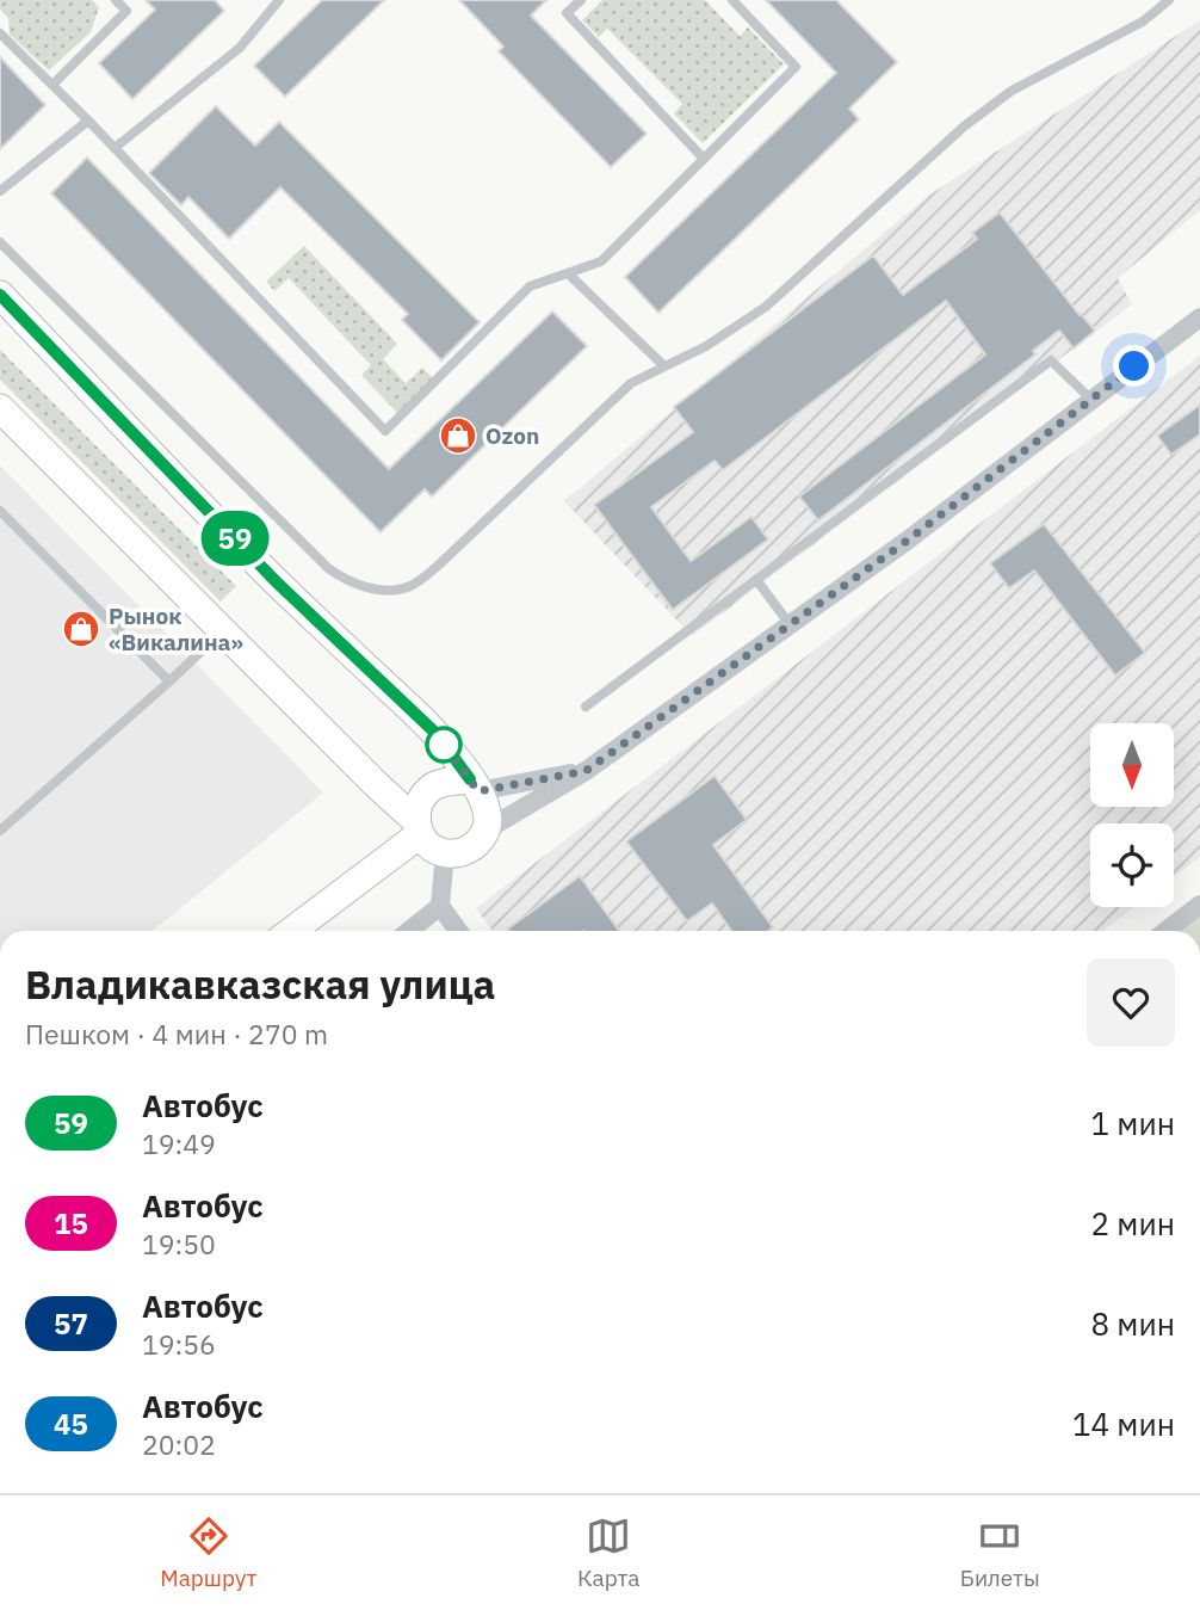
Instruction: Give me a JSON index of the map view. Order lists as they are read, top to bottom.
{
  "places": {
    "shop": ["Ozon", "Рынок «Викалина»"]
  },
  "lines": ["bus line 59"],
  "north": "bottom",
  "page": {
    "on_map": "59",
    "heading": ["Владикавказская улица", "Пешком · 4 мин · 270 m"],
    "list": [
      {
        "mark": "59",
        "name": "Автобус",
        "note": "19:49",
        "value": "1 мин"
      },
      {
        "mark": "15",
        "name": "Автобус",
        "note": "19:50",
        "value": "2 мин"
      },
      {
        "mark": "57",
        "name": "Автобус",
        "note": "19:56",
        "value": "8 мин"
      },
      {
        "mark": "45",
        "name": "Автобус",
        "note": "20:02",
        "value": "14 мин"
      }
    ],
    "tabs": ["Маршрут", "Карта", "Билеты"]
  }
}
